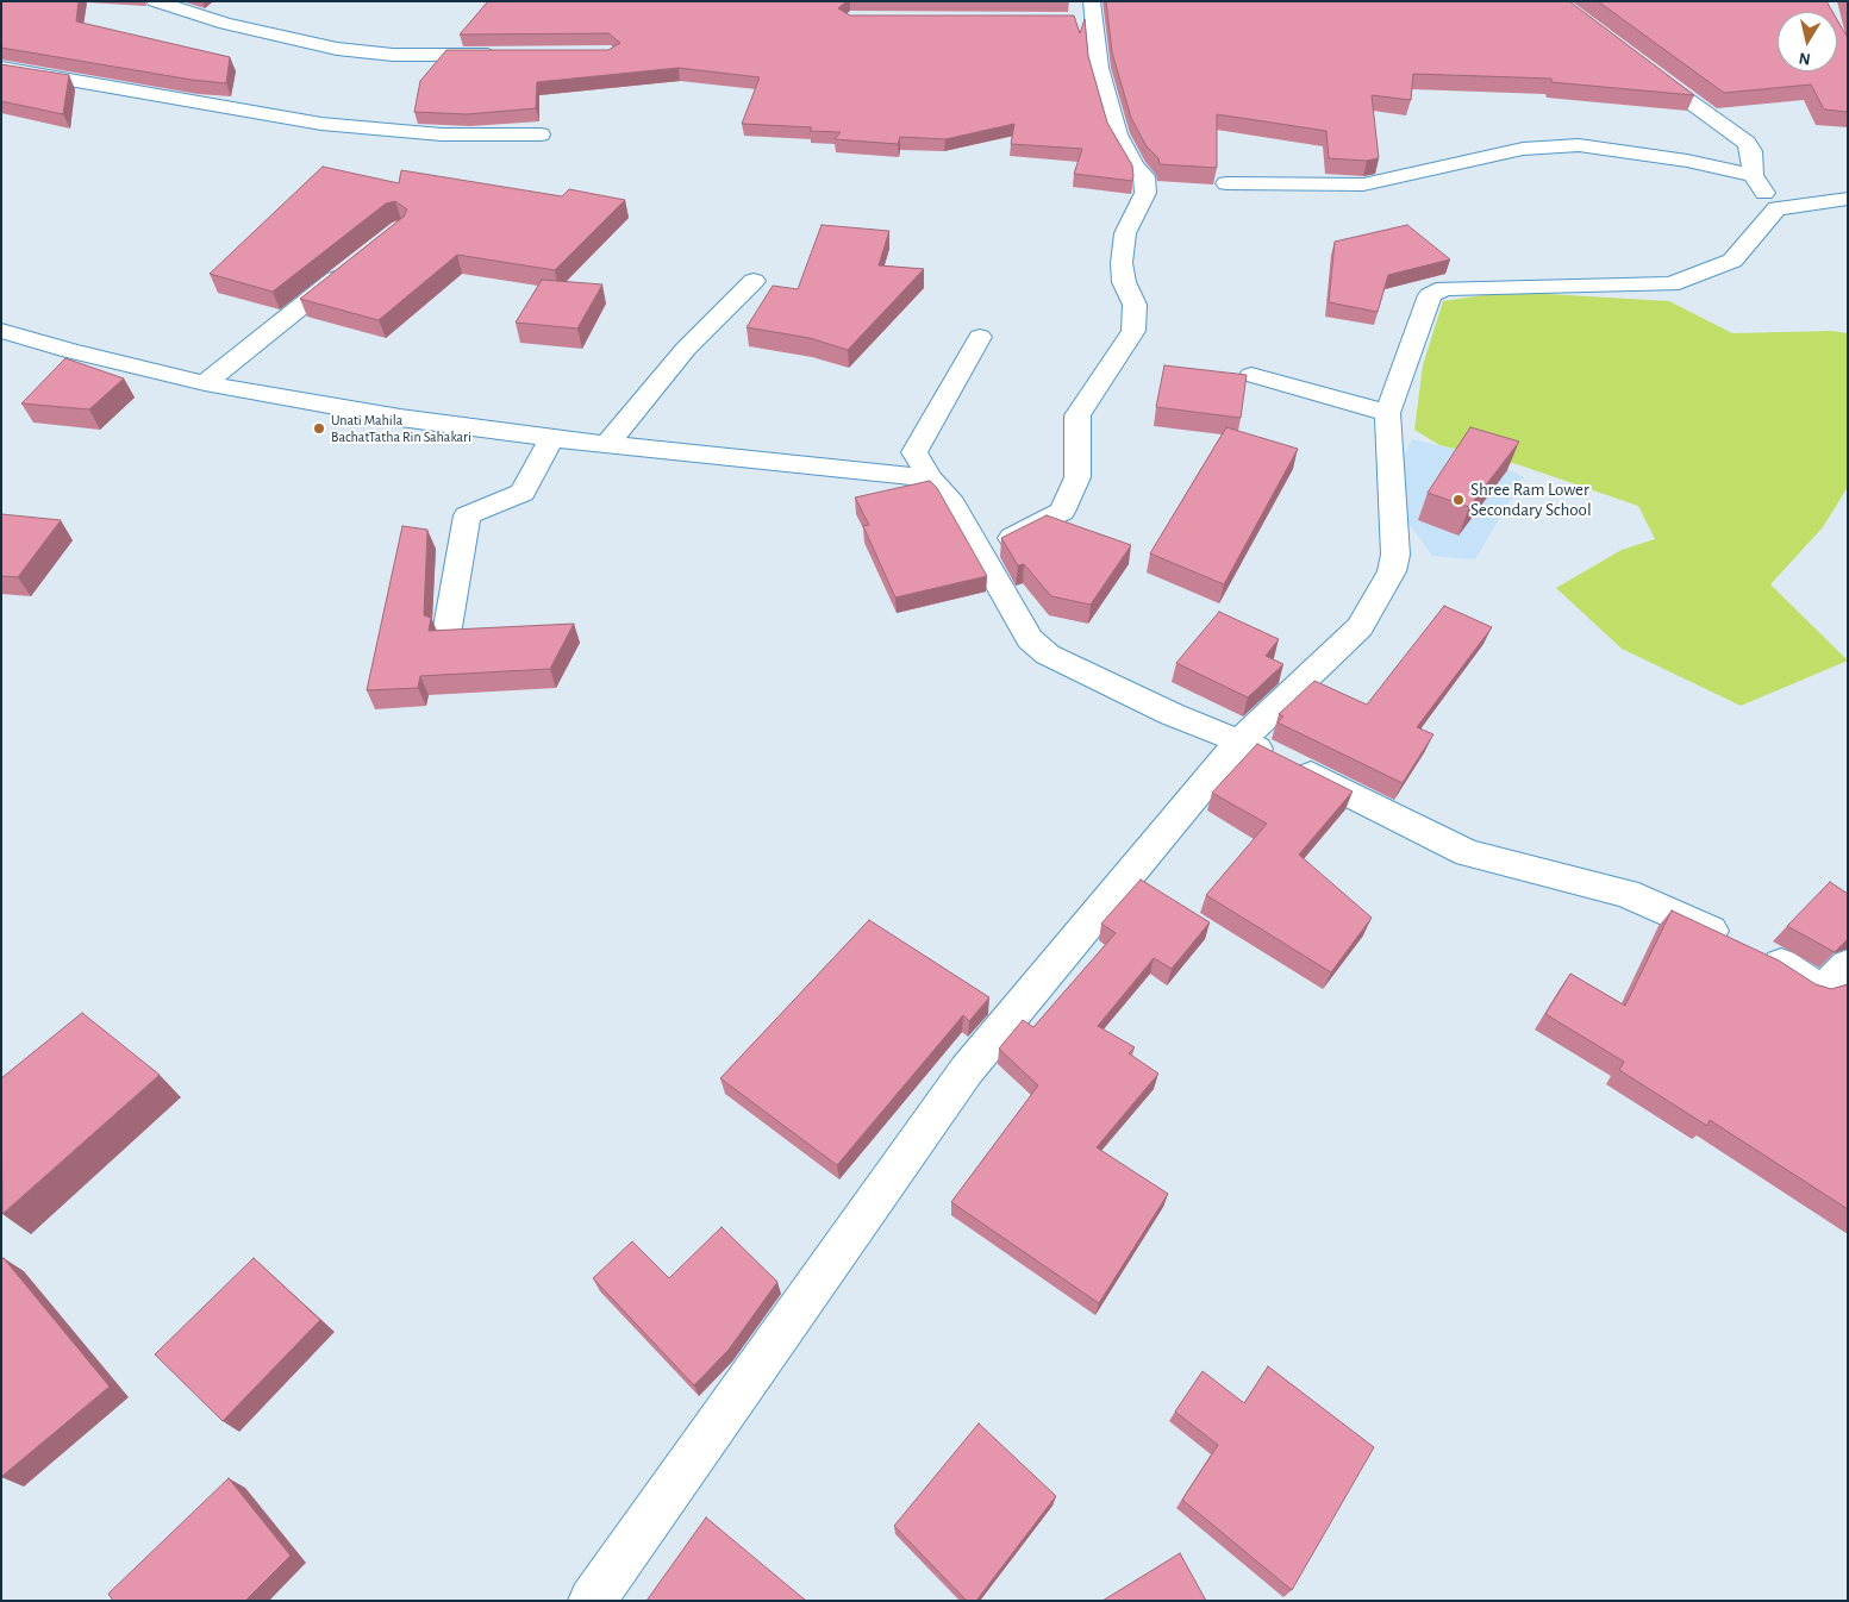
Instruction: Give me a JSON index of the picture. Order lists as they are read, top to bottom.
{
  "places": ["Unati Mahila BachatTatha Rin Sahakari", "Shree Ram Lower Secondary School"],
  "north": "bottom"
}
